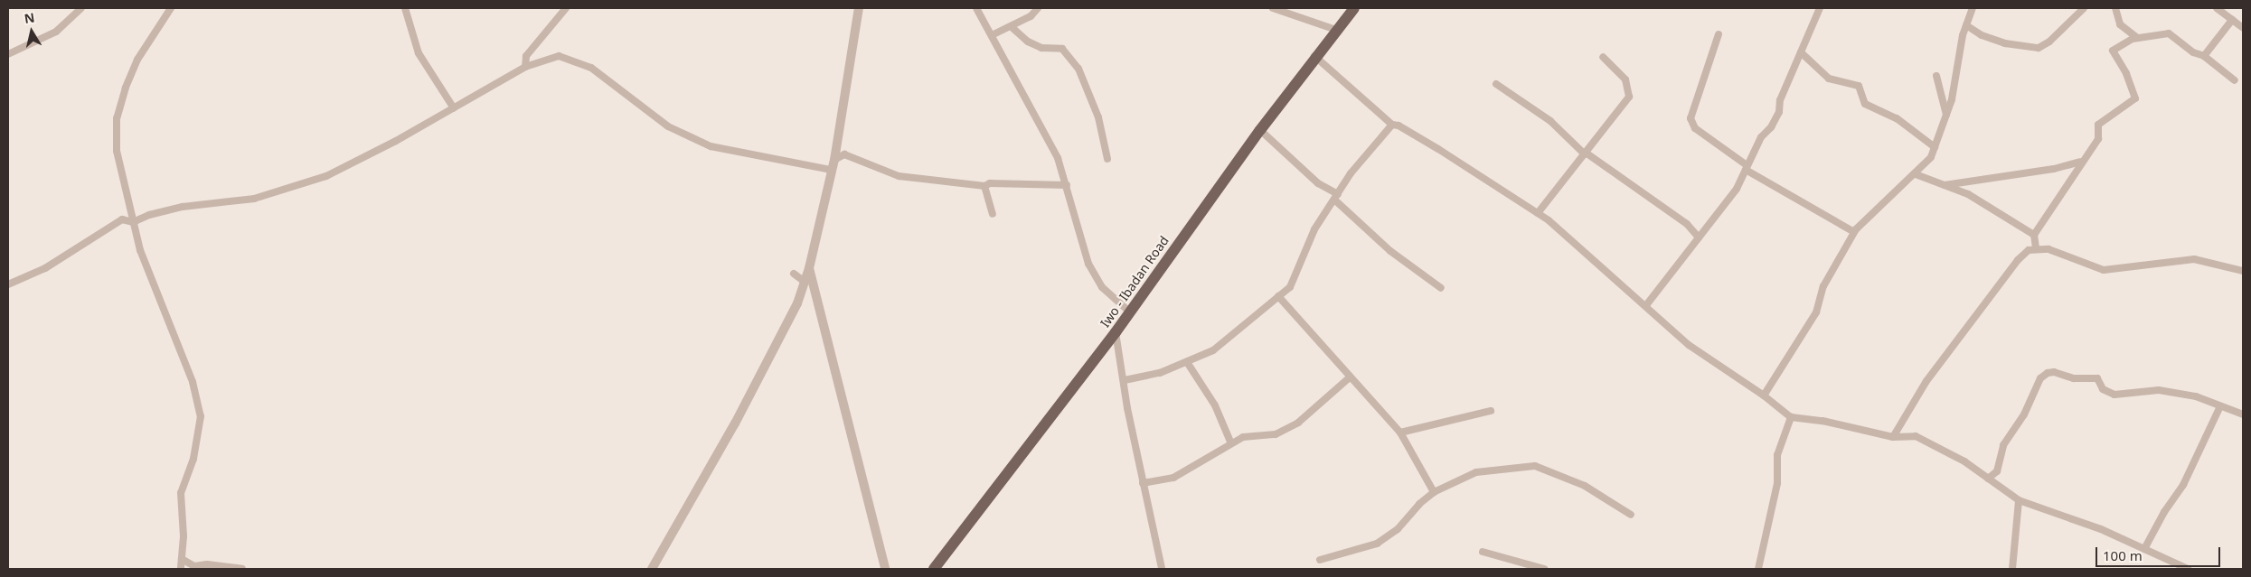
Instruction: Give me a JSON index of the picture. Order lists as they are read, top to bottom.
{
  "streets": {
    "main road": ["Iwo - Ibadan Road"]
  },
  "scale_bar": "100 m",
  "north": "top"
}
